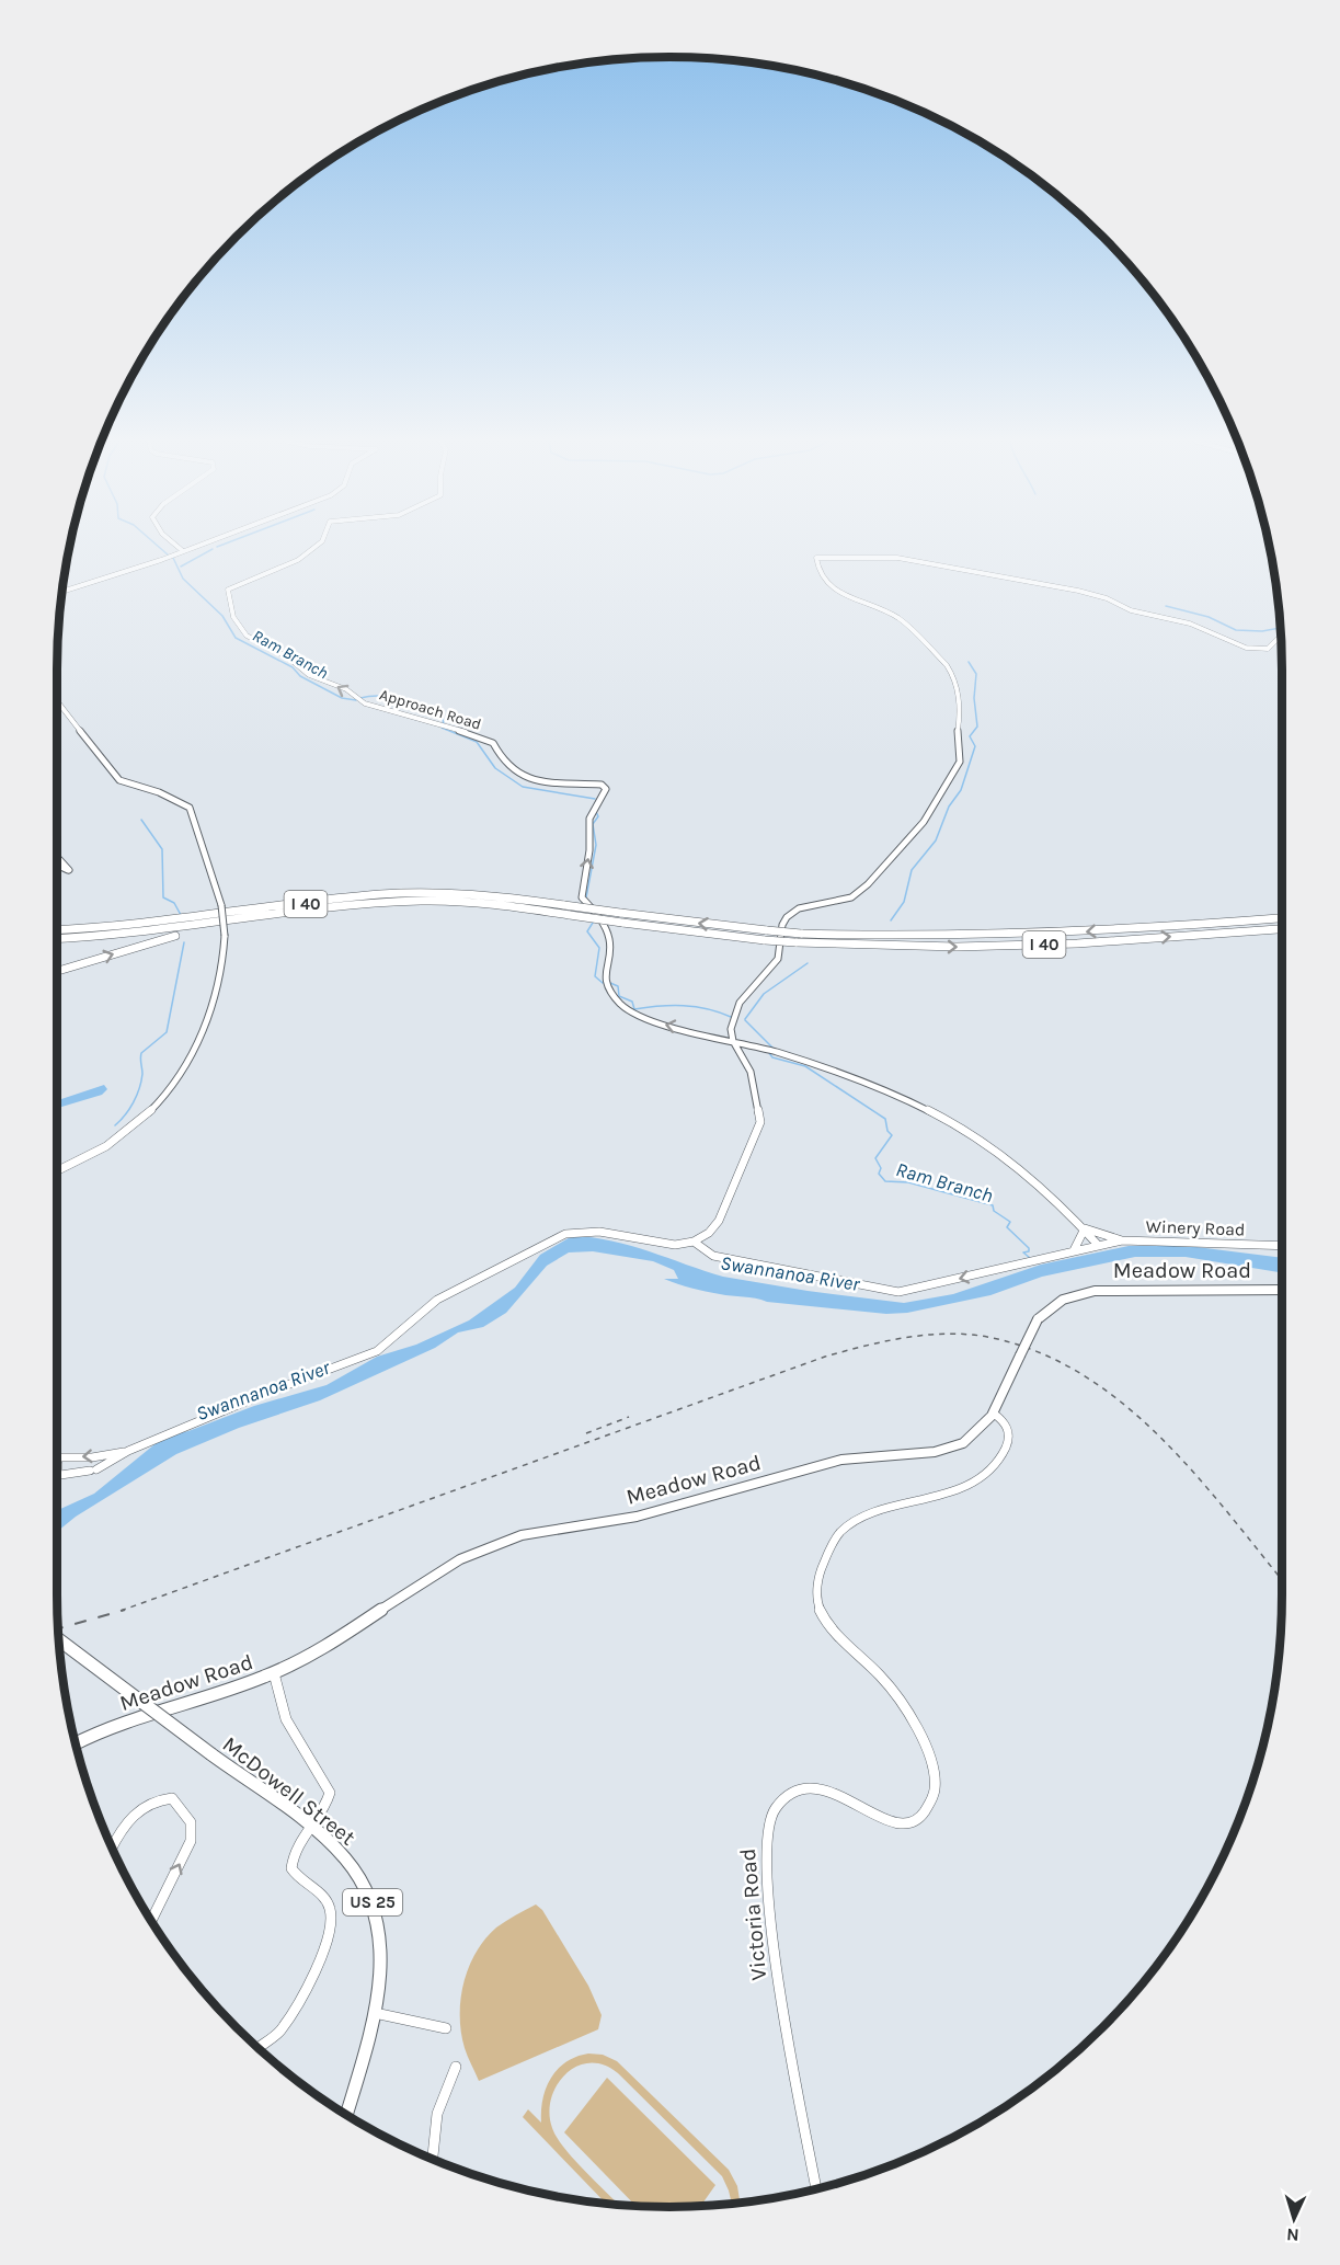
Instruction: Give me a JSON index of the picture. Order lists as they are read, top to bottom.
{
  "streets": {
    "highway": ["I 40"],
    "main road": ["Meadow Road", "McDowell Street", "US 25"],
    "street": ["Approach Road", "Winery Road", "Victoria Road"]
  },
  "crossings": [
    ["Meadow Road", "Victoria Road"]
  ],
  "one_way": ["Winery Road"],
  "water": ["Ram Branch", "Swannanoa River"],
  "north": "bottom"
}
